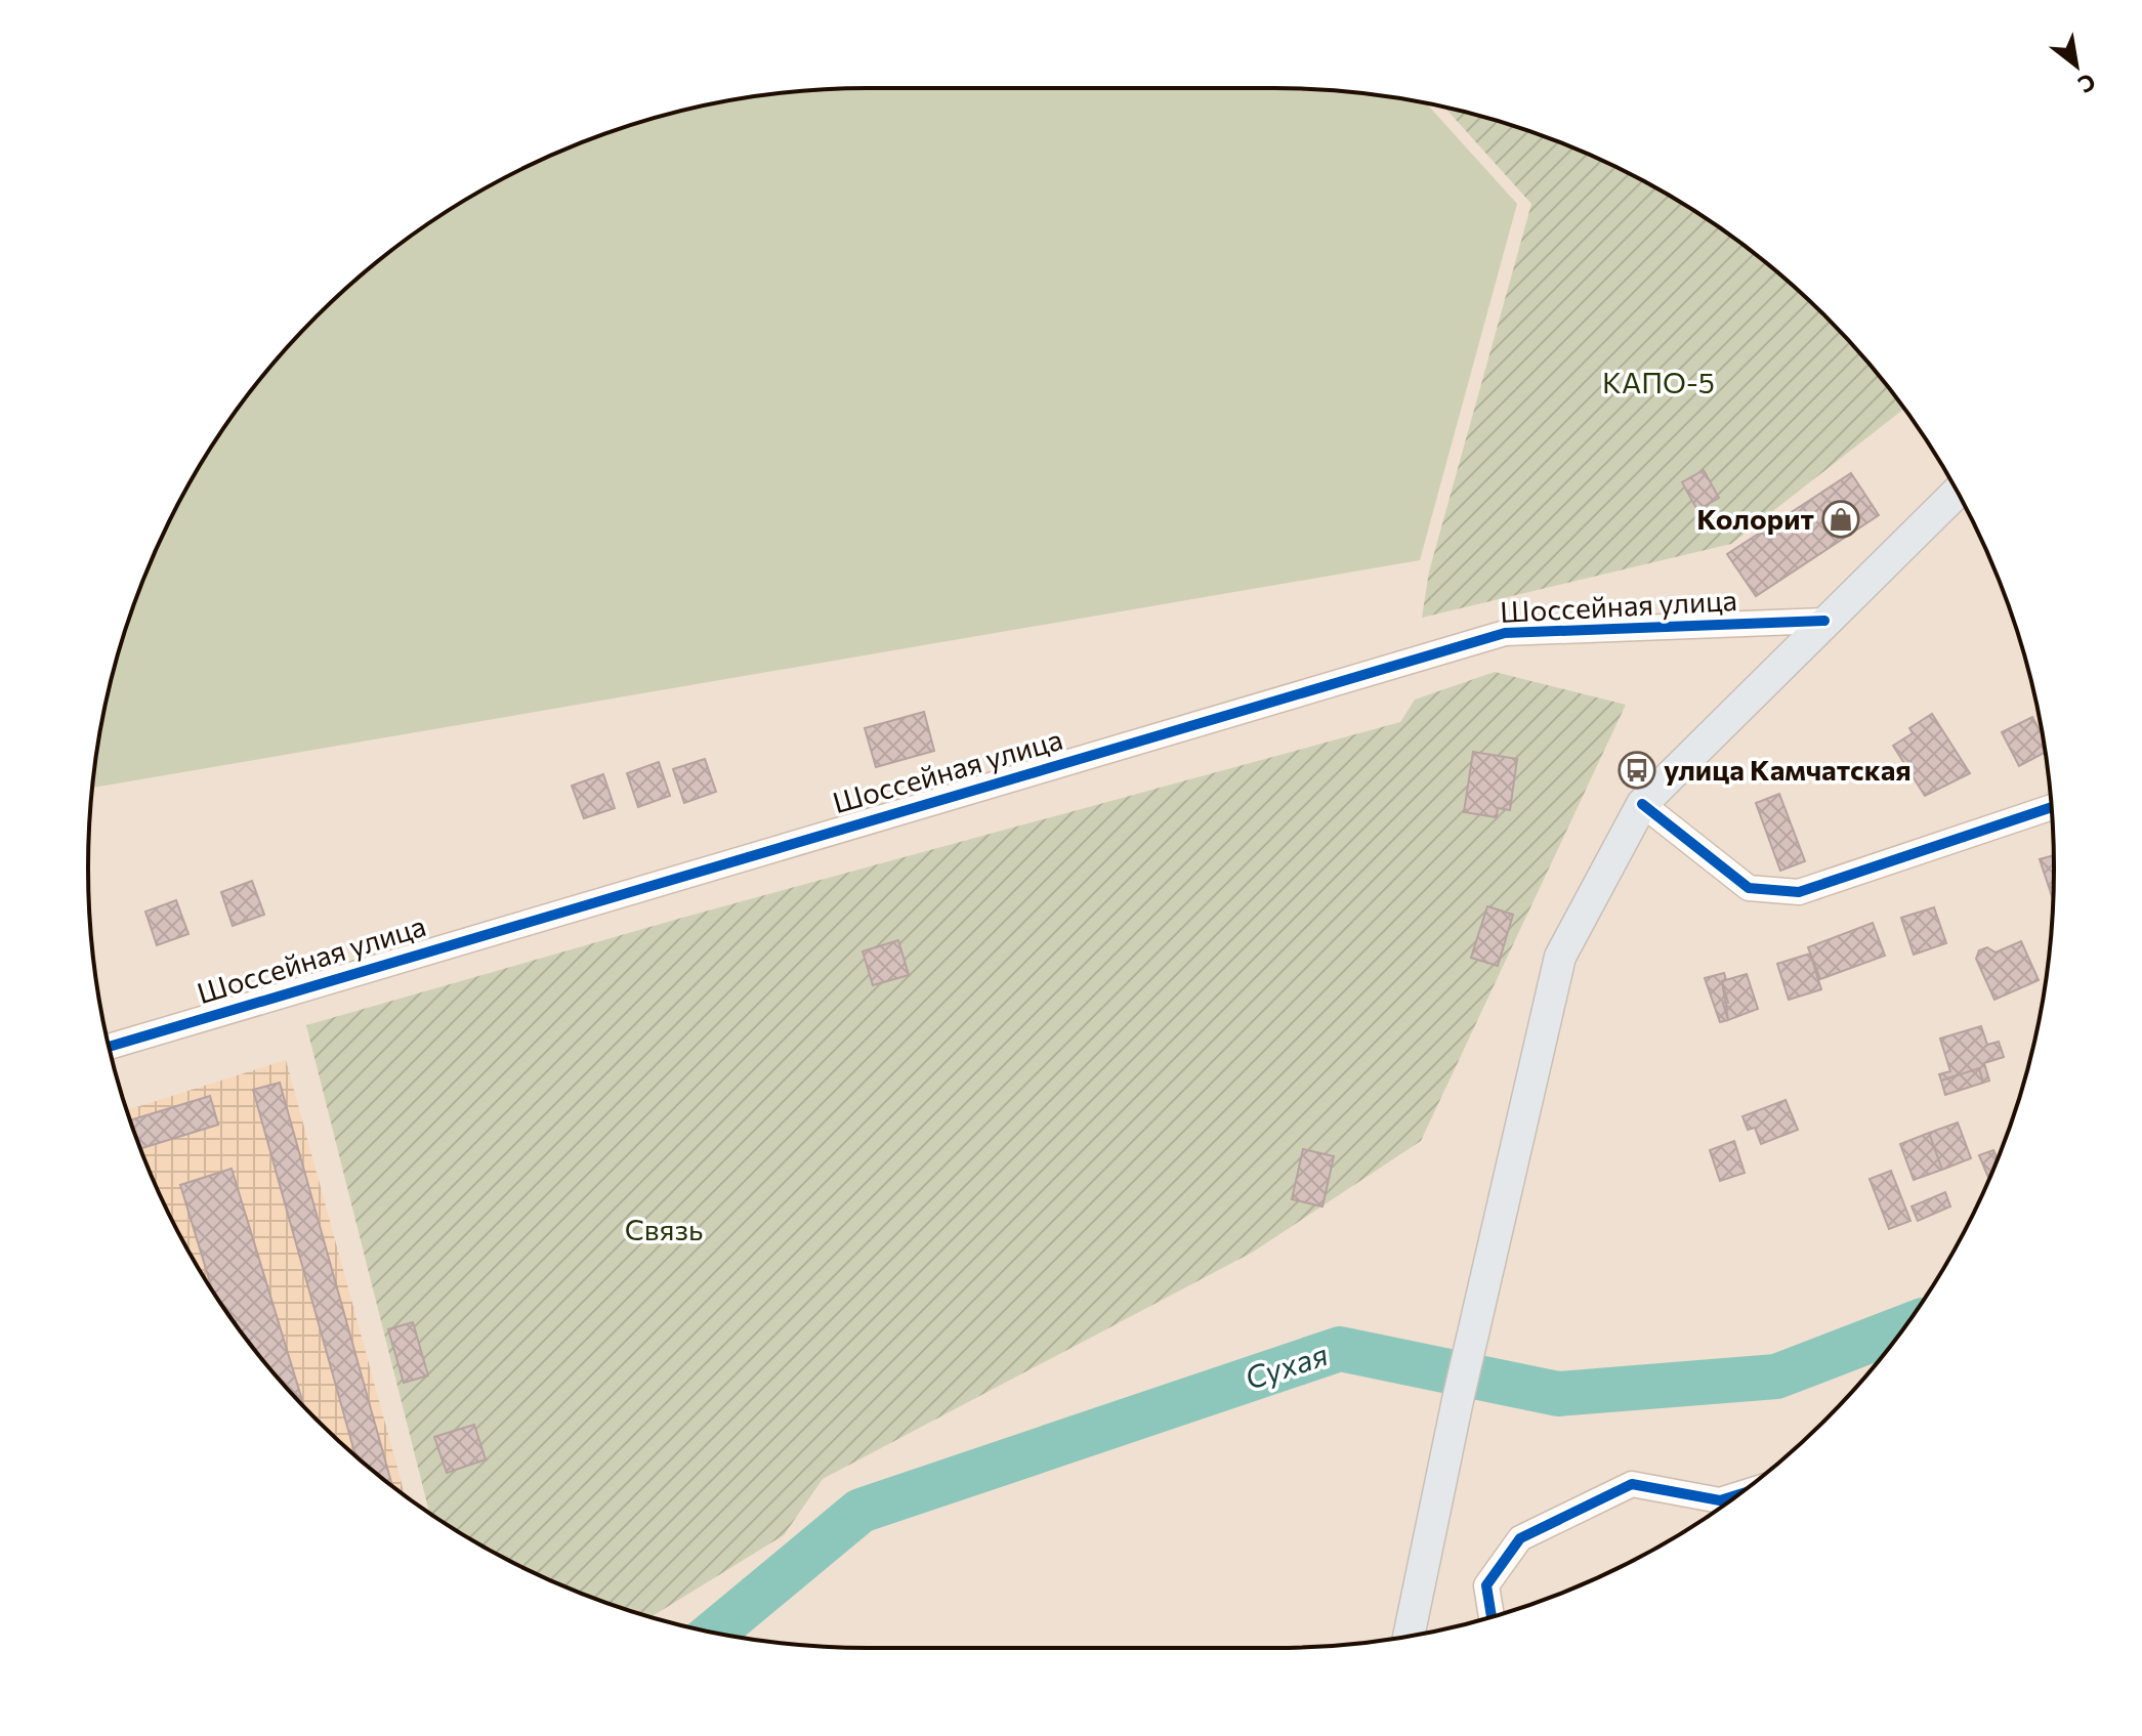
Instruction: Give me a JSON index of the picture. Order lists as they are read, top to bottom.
{
  "streets": {
    "street": ["Шоссейная улица"]
  },
  "water": ["Сухая"],
  "parks": ["КАПО-5", "Связь"],
  "places": {
    "shop": ["Колорит"],
    "bus stop": ["улица Камчатская"]
  },
  "north": "bottom right"
}
